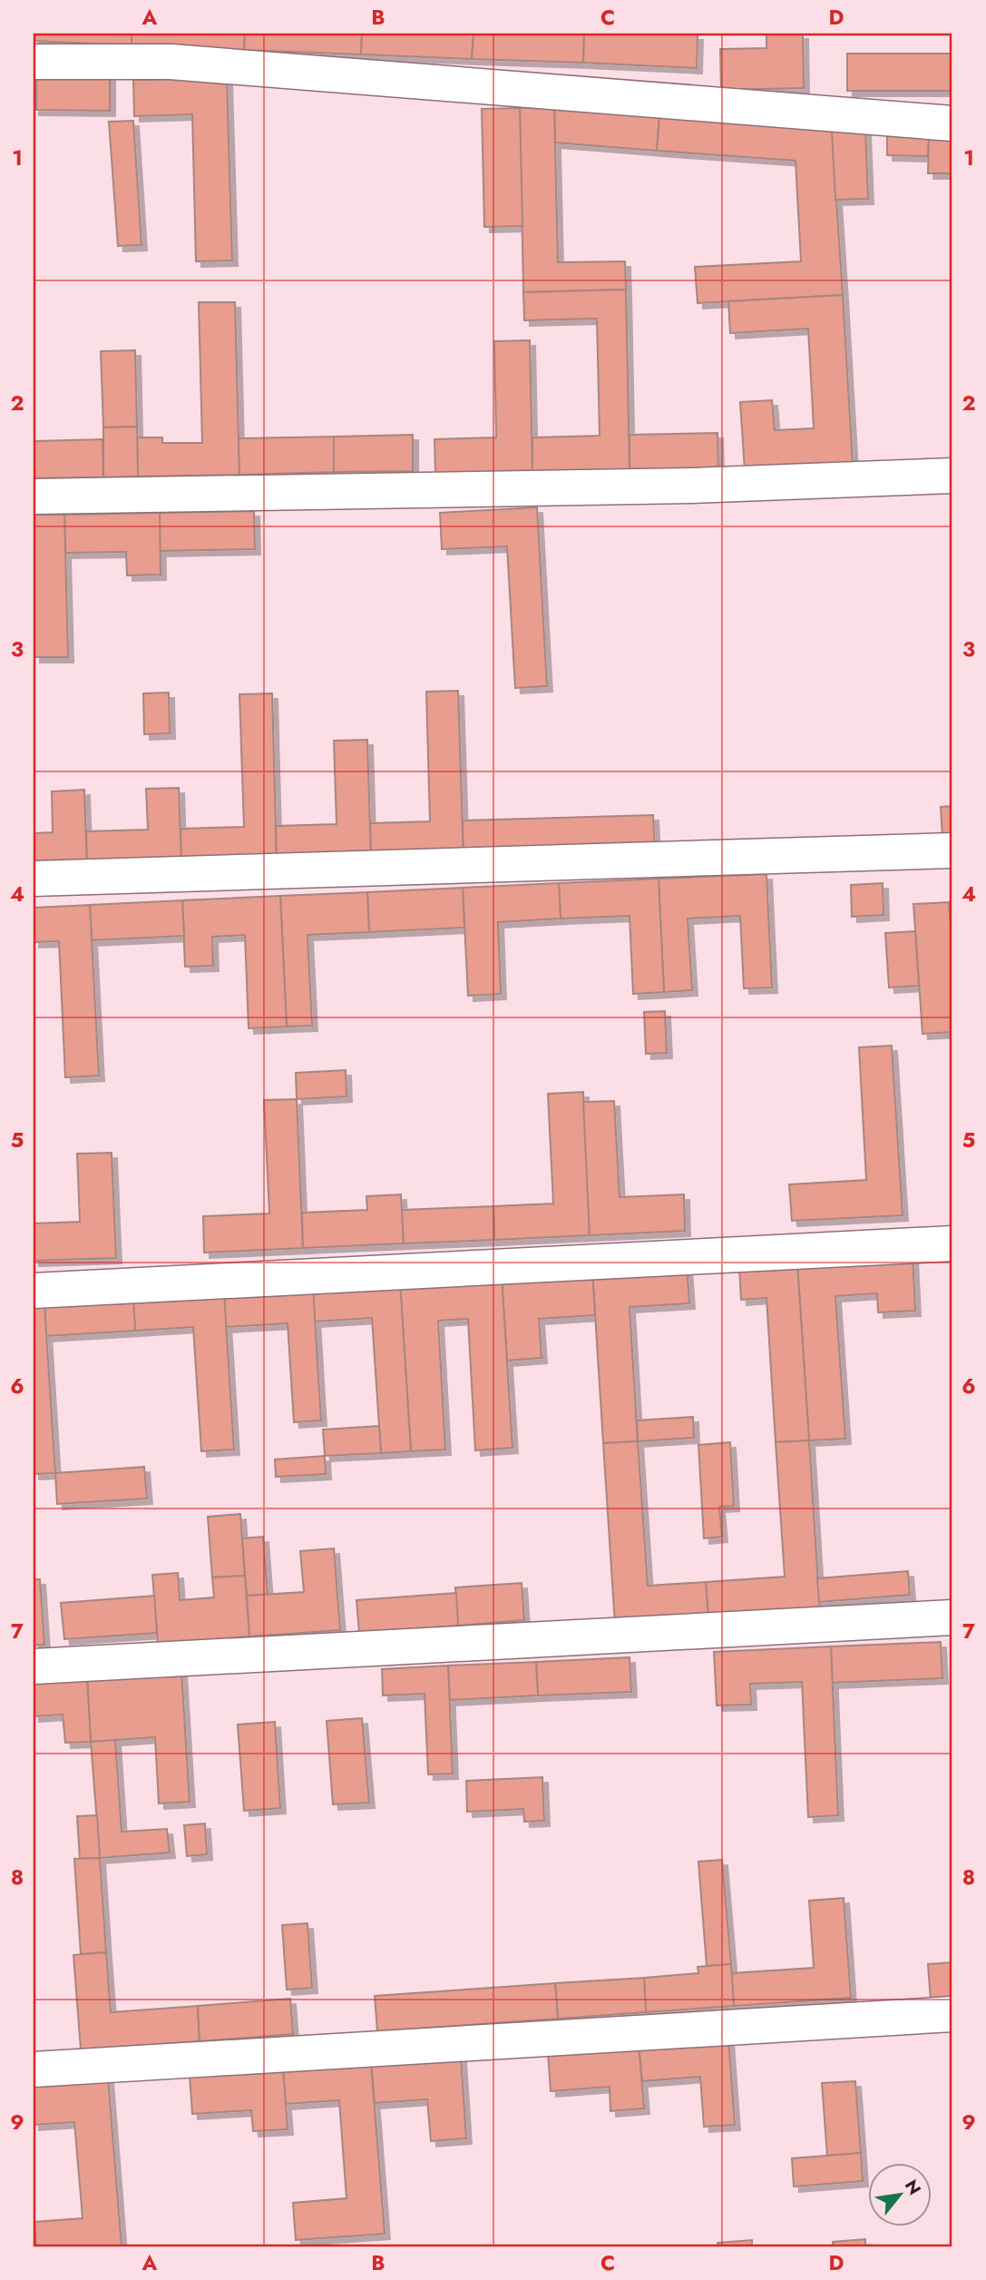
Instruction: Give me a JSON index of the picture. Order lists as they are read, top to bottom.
{
  "north": "top right",
  "grid": {
    "columns": [
      "A",
      "B",
      "C",
      "D"
    ],
    "rows": [
      "1",
      "2",
      "3",
      "4",
      "5",
      "6",
      "7",
      "8",
      "9"
    ]
  }
}
